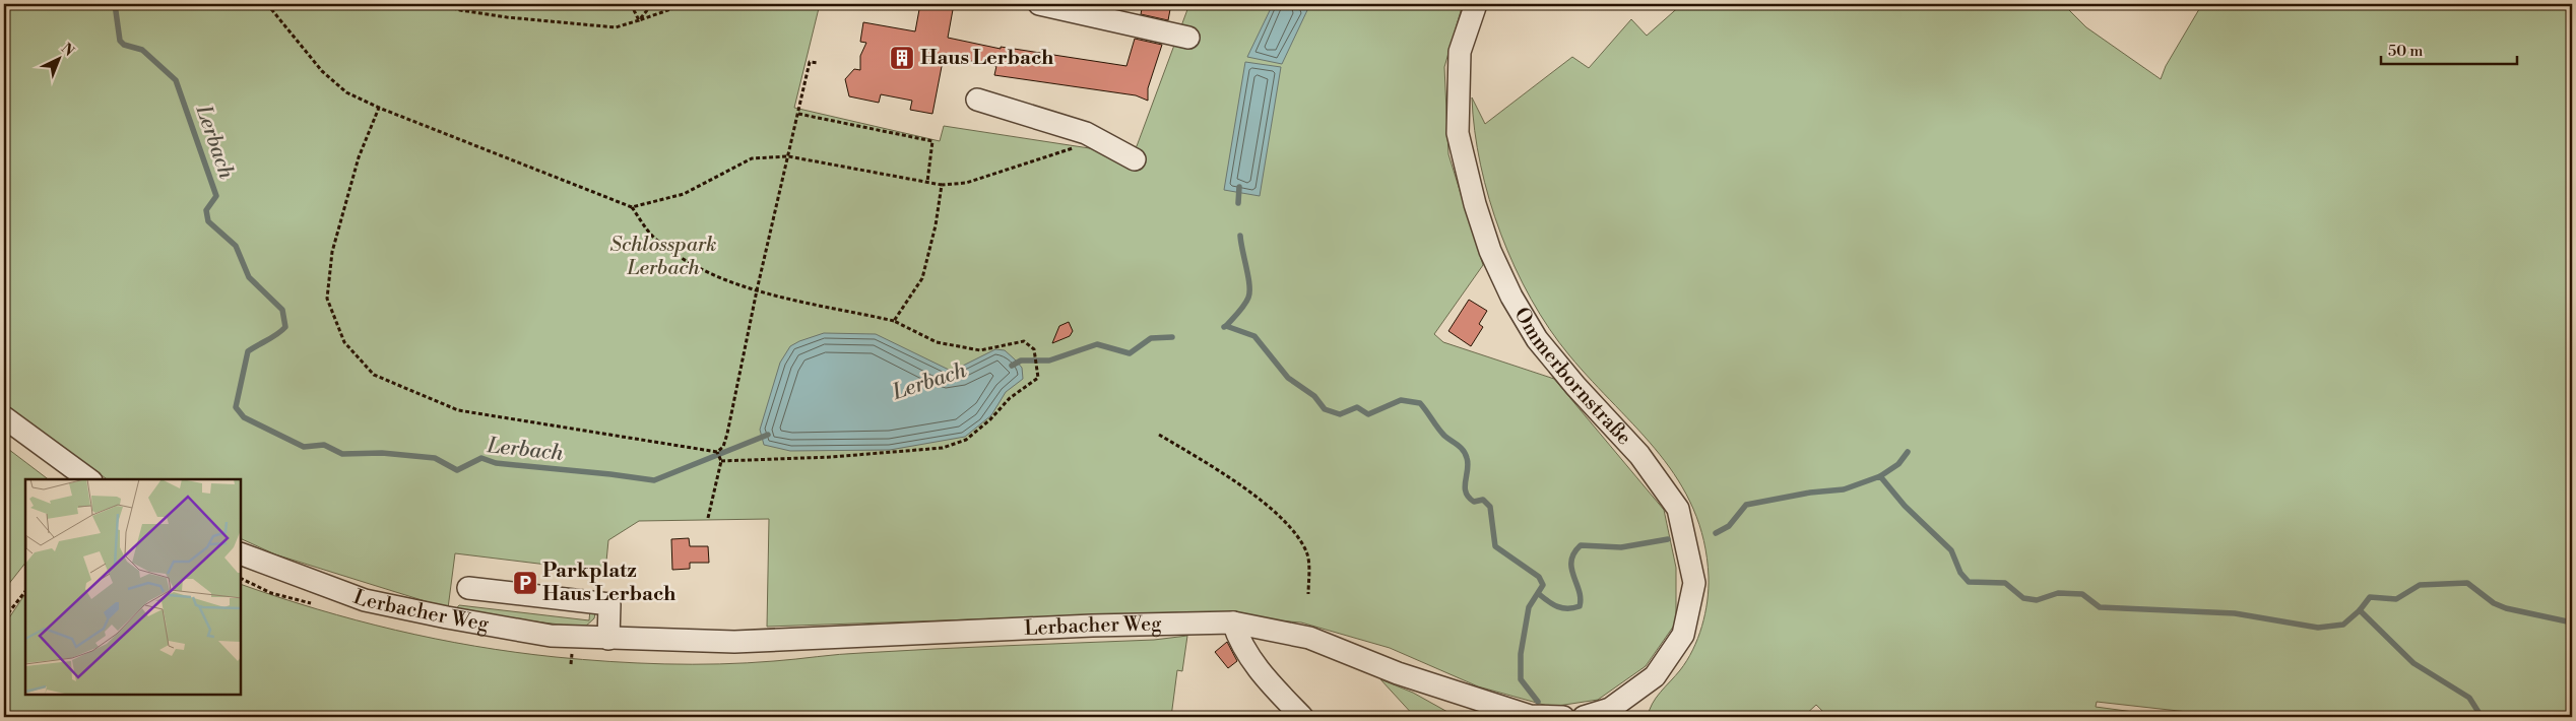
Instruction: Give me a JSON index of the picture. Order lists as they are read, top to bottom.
{
  "streets": {
    "street": ["Ommerbornstraße", "Lerbacher Weg"]
  },
  "water": ["Lerbach"],
  "parks": ["Schlosspark Lerbach"],
  "places": {
    "building": ["Haus Lerbach"],
    "parking": ["Parkplatz Haus Lerbach"]
  },
  "scale_bar": "50 m",
  "north": "top right"
}
